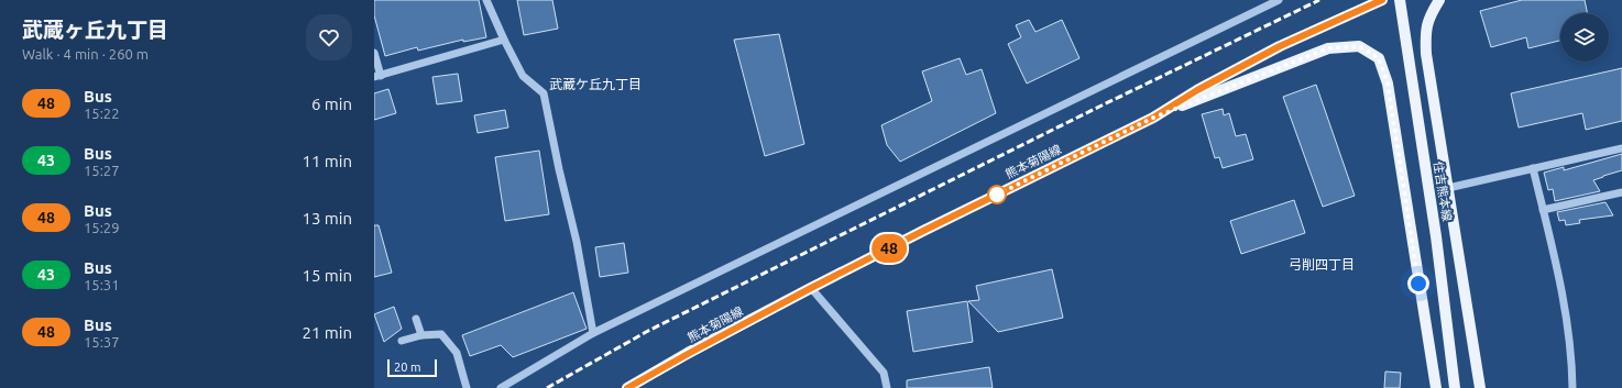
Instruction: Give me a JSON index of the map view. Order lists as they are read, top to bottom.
{
  "streets": {
    "main road": ["熊本菊陽線", "住吉熊本線"]
  },
  "districts": ["武蔵ケ丘九丁目", "弓削四丁目"],
  "lines": ["bus line 48"],
  "scale_bar": "20 m",
  "page": {
    "heading": ["武蔵ヶ丘九丁目", "Walk · 4 min · 260 m"],
    "on_map": "48",
    "list": [
      {
        "mark": "48",
        "name": "Bus",
        "note": "15:22",
        "value": "6 min"
      },
      {
        "mark": "43",
        "name": "Bus",
        "note": "15:27",
        "value": "11 min"
      },
      {
        "mark": "48",
        "name": "Bus",
        "note": "15:29",
        "value": "13 min"
      },
      {
        "mark": "43",
        "name": "Bus",
        "note": "15:31",
        "value": "15 min"
      },
      {
        "mark": "48",
        "name": "Bus",
        "note": "15:37",
        "value": "21 min"
      }
    ],
    "scale": "20 m"
  }
}
